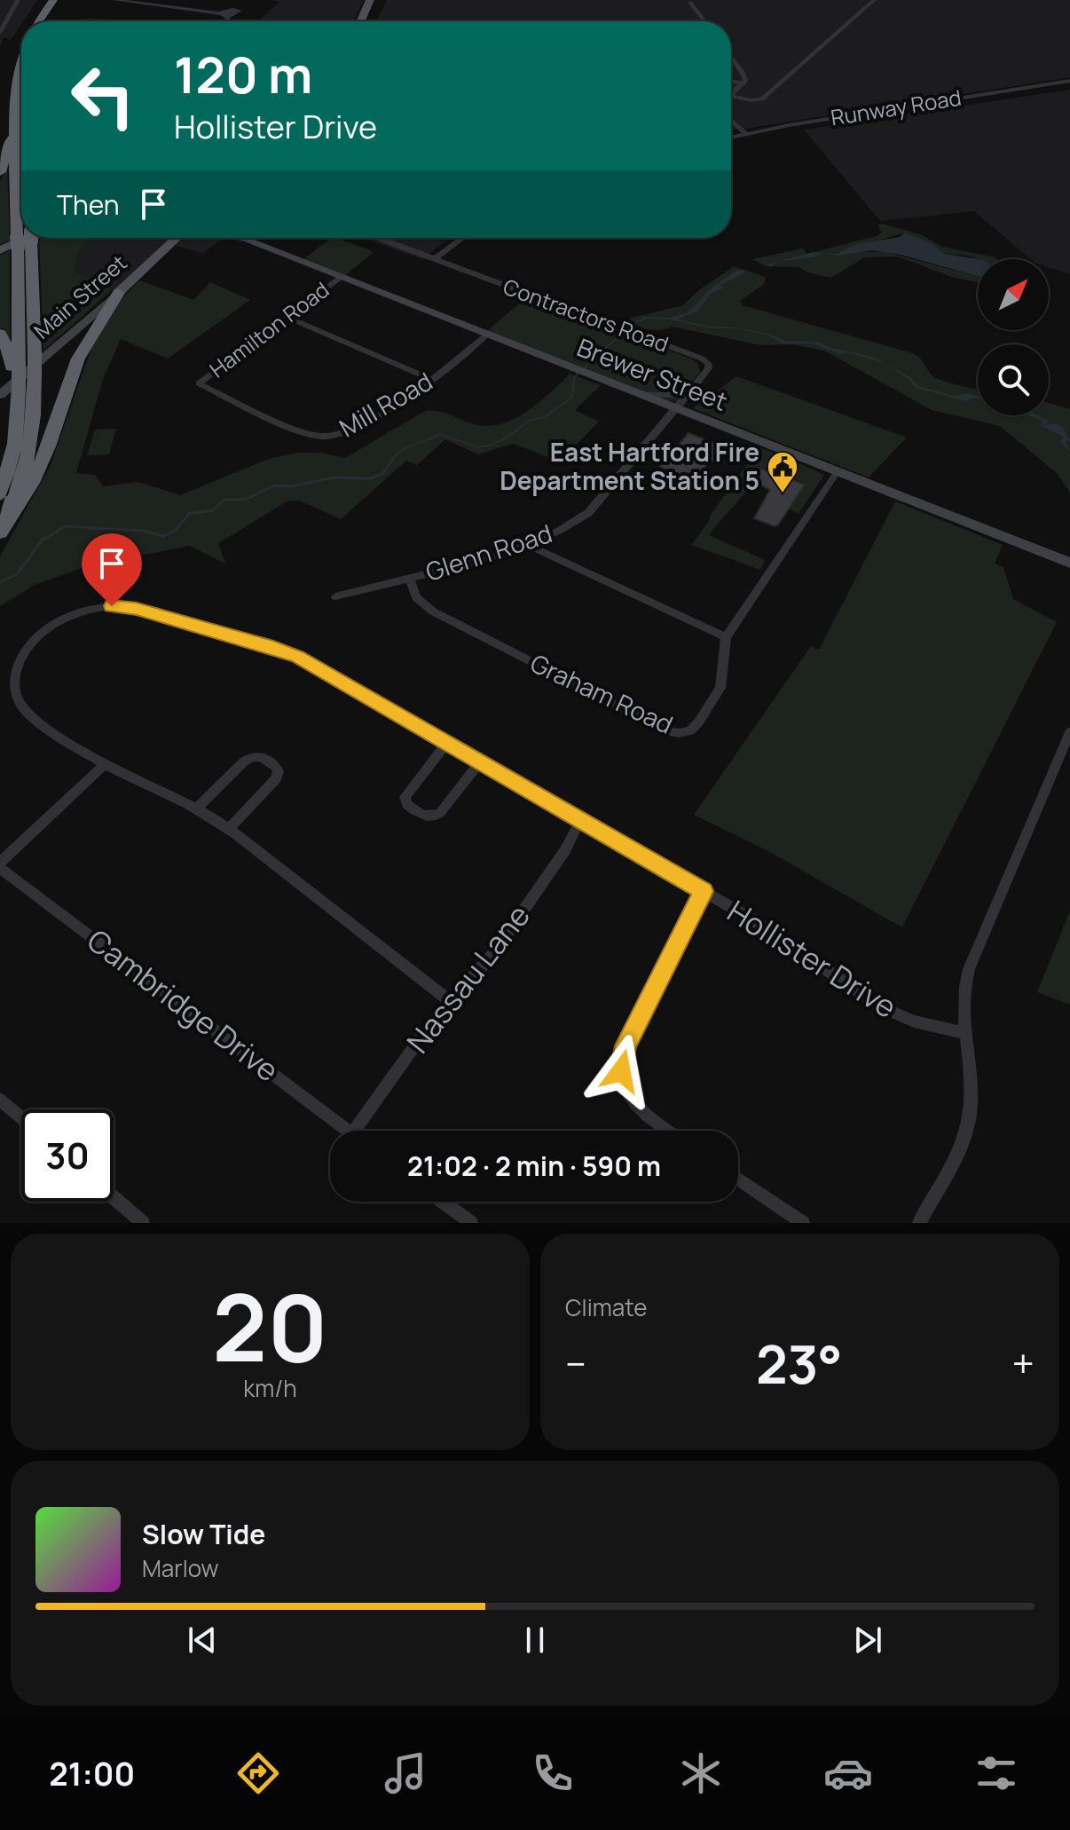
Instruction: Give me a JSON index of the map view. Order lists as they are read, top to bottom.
{
  "streets": {
    "main road": ["Main Street", "Brewer Street"],
    "street": [
      "Runway Road",
      "Contractors Road",
      "Hamilton Road",
      "Mill Road",
      "Glenn Road",
      "Graham Road",
      "Hollister Drive",
      "Nassau Lane",
      "Cambridge Drive"
    ]
  },
  "crossings": [
    ["Contractors Road", "Brewer Street"],
    ["Contractors Road", "Glenn Road"],
    ["Hamilton Road", "Brewer Street"],
    ["Hamilton Road", "Mill Road"],
    ["Brewer Street", "Mill Road"],
    ["Brewer Street", "Glenn Road"],
    ["Brewer Street", "Graham Road"],
    ["Glenn Road", "Graham Road"],
    ["Hollister Drive", "Nassau Lane"]
  ],
  "places": {
    "public building": ["East Hartford Fire Department Station 5"]
  },
  "north": "top right",
  "page": {
    "turn": ["120 m", "Hollister Drive"],
    "then": "Then",
    "limit": "30",
    "trip": "21:02 · 2 min · 590 m",
    "tile": [
      ["20", "km/h"],
      "Climate"
    ],
    "heat": ["−", "23°", "+"],
    "song": ["Slow Tide", "Marlow"],
    "tabs": "21:00"
  }
}
